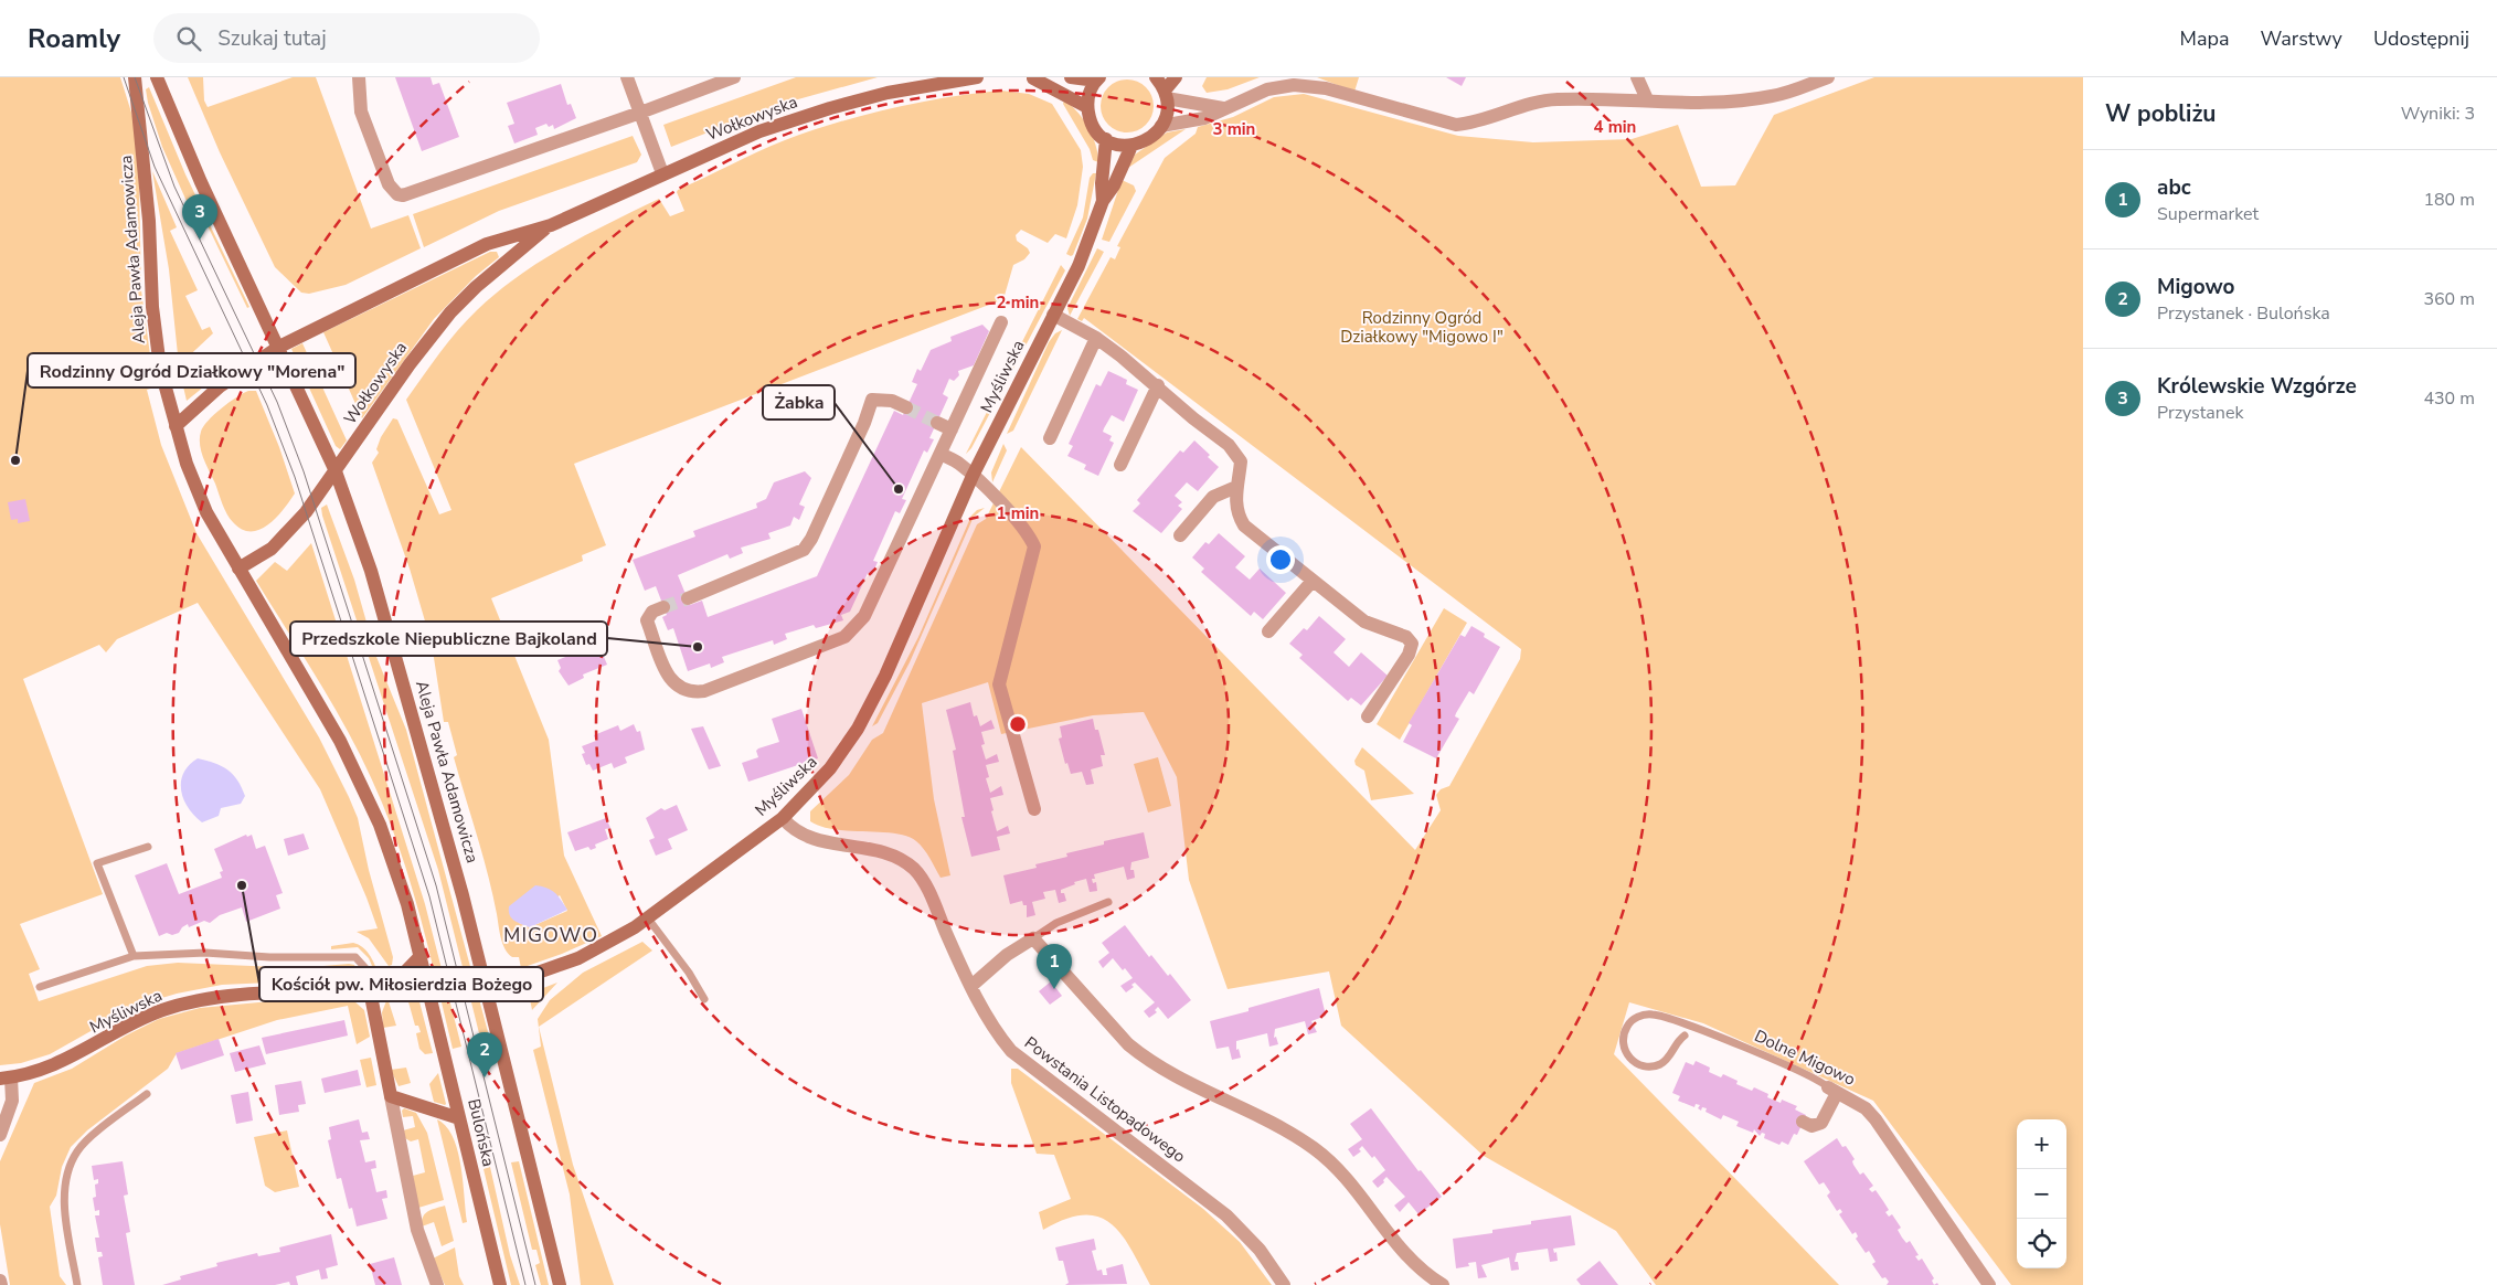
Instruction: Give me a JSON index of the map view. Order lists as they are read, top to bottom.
{
  "streets": {
    "street": [
      "Wołkowyska",
      "Aleja Pawła Adamowicza",
      "Myśliwska",
      "Dolne Migowo",
      "Powstania Listopadowego",
      "Bulońska"
    ]
  },
  "crossings": [
    ["Wołkowyska", "Aleja Pawła Adamowicza"],
    ["Aleja Pawła Adamowicza", "Myśliwska"],
    ["Aleja Pawła Adamowicza", "Bulońska"],
    ["Myśliwska", "Powstania Listopadowego"],
    ["Myśliwska", "Bulońska"]
  ],
  "districts": ["MIGOWO"],
  "parks": ["Rodzinny Ogród Działkowy \"Migowo I\""],
  "places": [
    "Rodzinny Ogród Działkowy \"Morena\"",
    "Żabka",
    "Przedszkole Niepubliczne Bajkoland",
    "Kościół pw. Miłosierdzia Bożego"
  ],
  "page": {
    "header": "Roamly",
    "search": "Szukaj tutaj",
    "nav": ["Mapa", "Warstwy", "Udostępnij"],
    "heading": ["W pobliżu", "Wyniki: 3"],
    "list": [
      {
        "mark": "1",
        "name": "abc",
        "note": "Supermarket",
        "value": "180 m"
      },
      {
        "mark": "2",
        "name": "Migowo",
        "note": "Przystanek · Bulońska",
        "value": "360 m"
      },
      {
        "mark": "3",
        "name": "Królewskie Wzgórze",
        "note": "Przystanek",
        "value": "430 m"
      }
    ],
    "pins": ["3", "1", "2"],
    "map_buttons": ["+", "−"]
  },
  "rings": [
    "4 min",
    "3 min",
    "2 min",
    "1 min"
  ]
}
